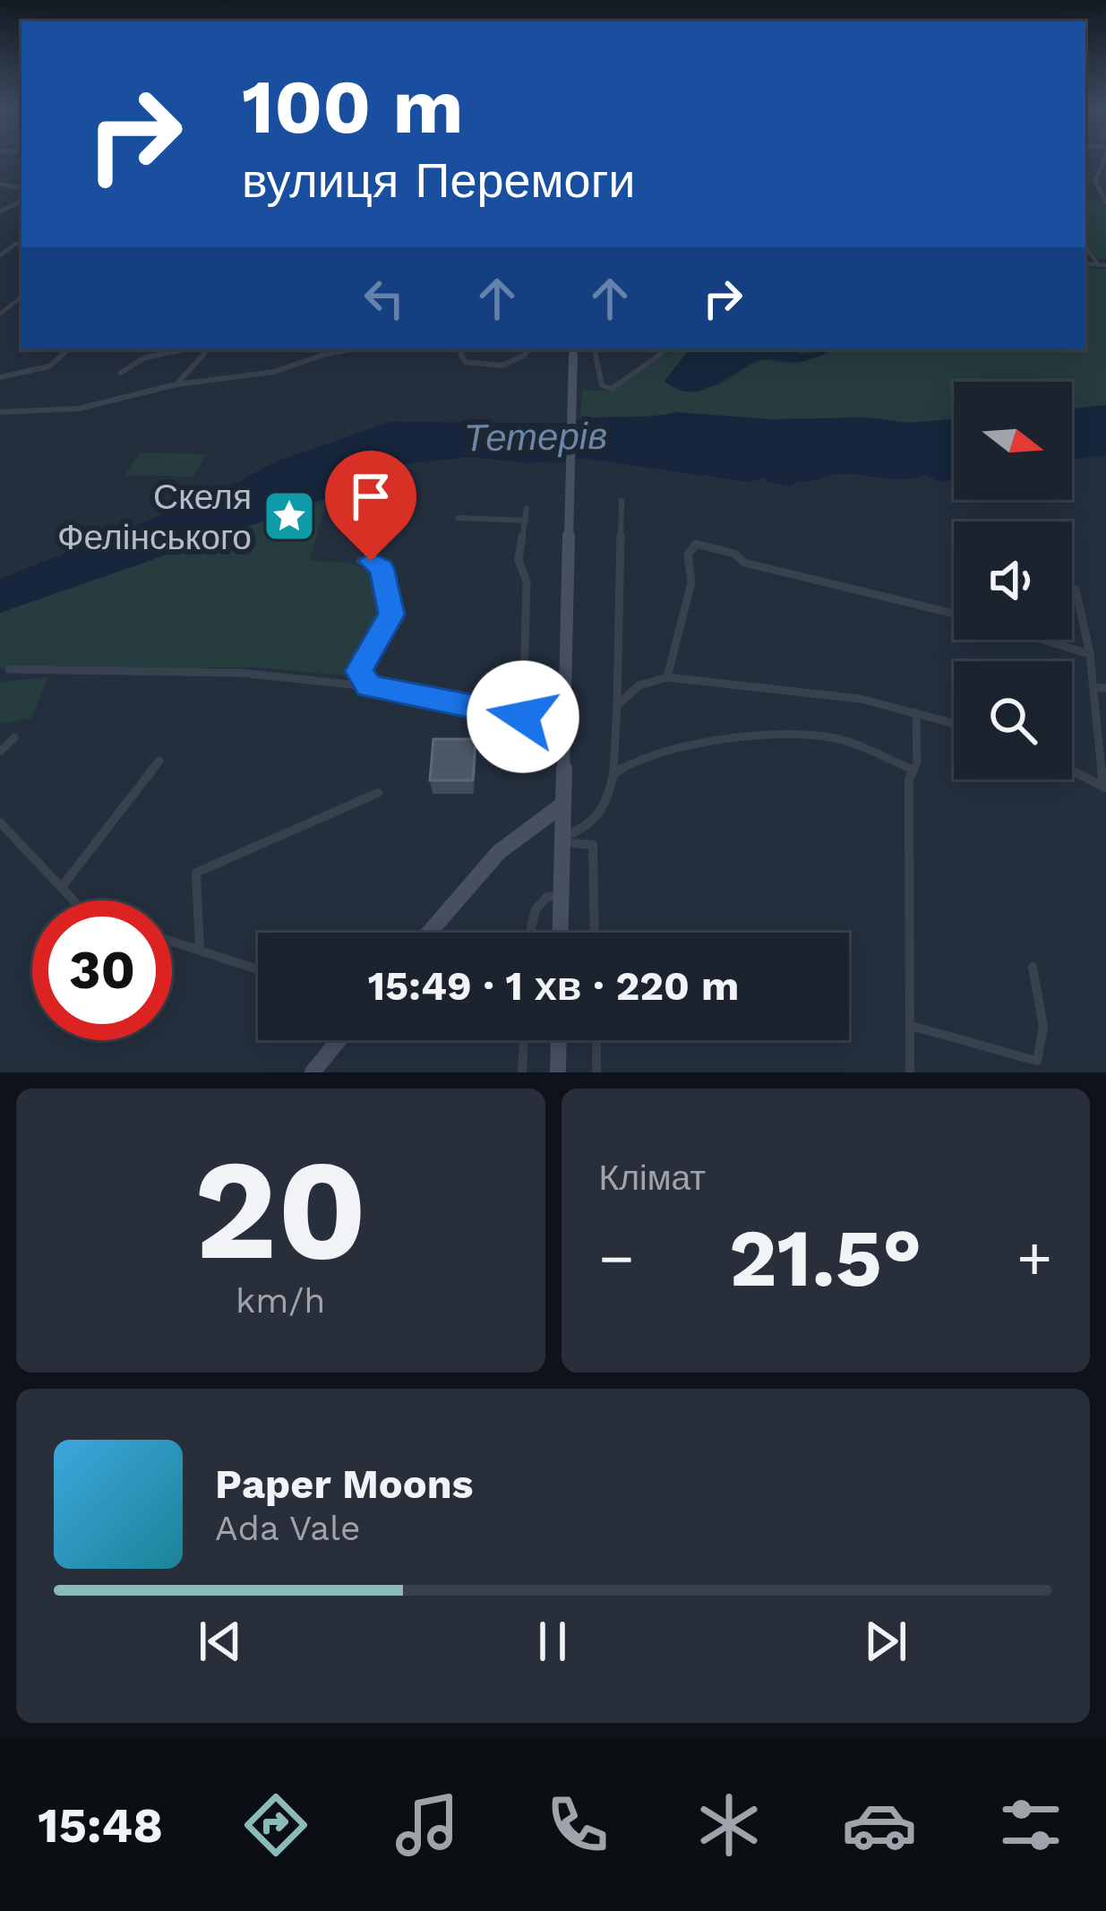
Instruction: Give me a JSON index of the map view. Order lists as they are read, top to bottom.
{
  "water": ["Тетерів"],
  "places": {
    "place": ["Скеля Фелінського"]
  },
  "north": "right",
  "page": {
    "turn": ["100 m", "вулиця Перемоги"],
    "limit": "30",
    "trip": "15:49 · 1 хв · 220 m",
    "tile": [
      ["20", "km/h"],
      "Клімат"
    ],
    "heat": ["−", "21.5°", "+"],
    "song": ["Paper Moons", "Ada Vale"],
    "tabs": "15:48"
  }
}
